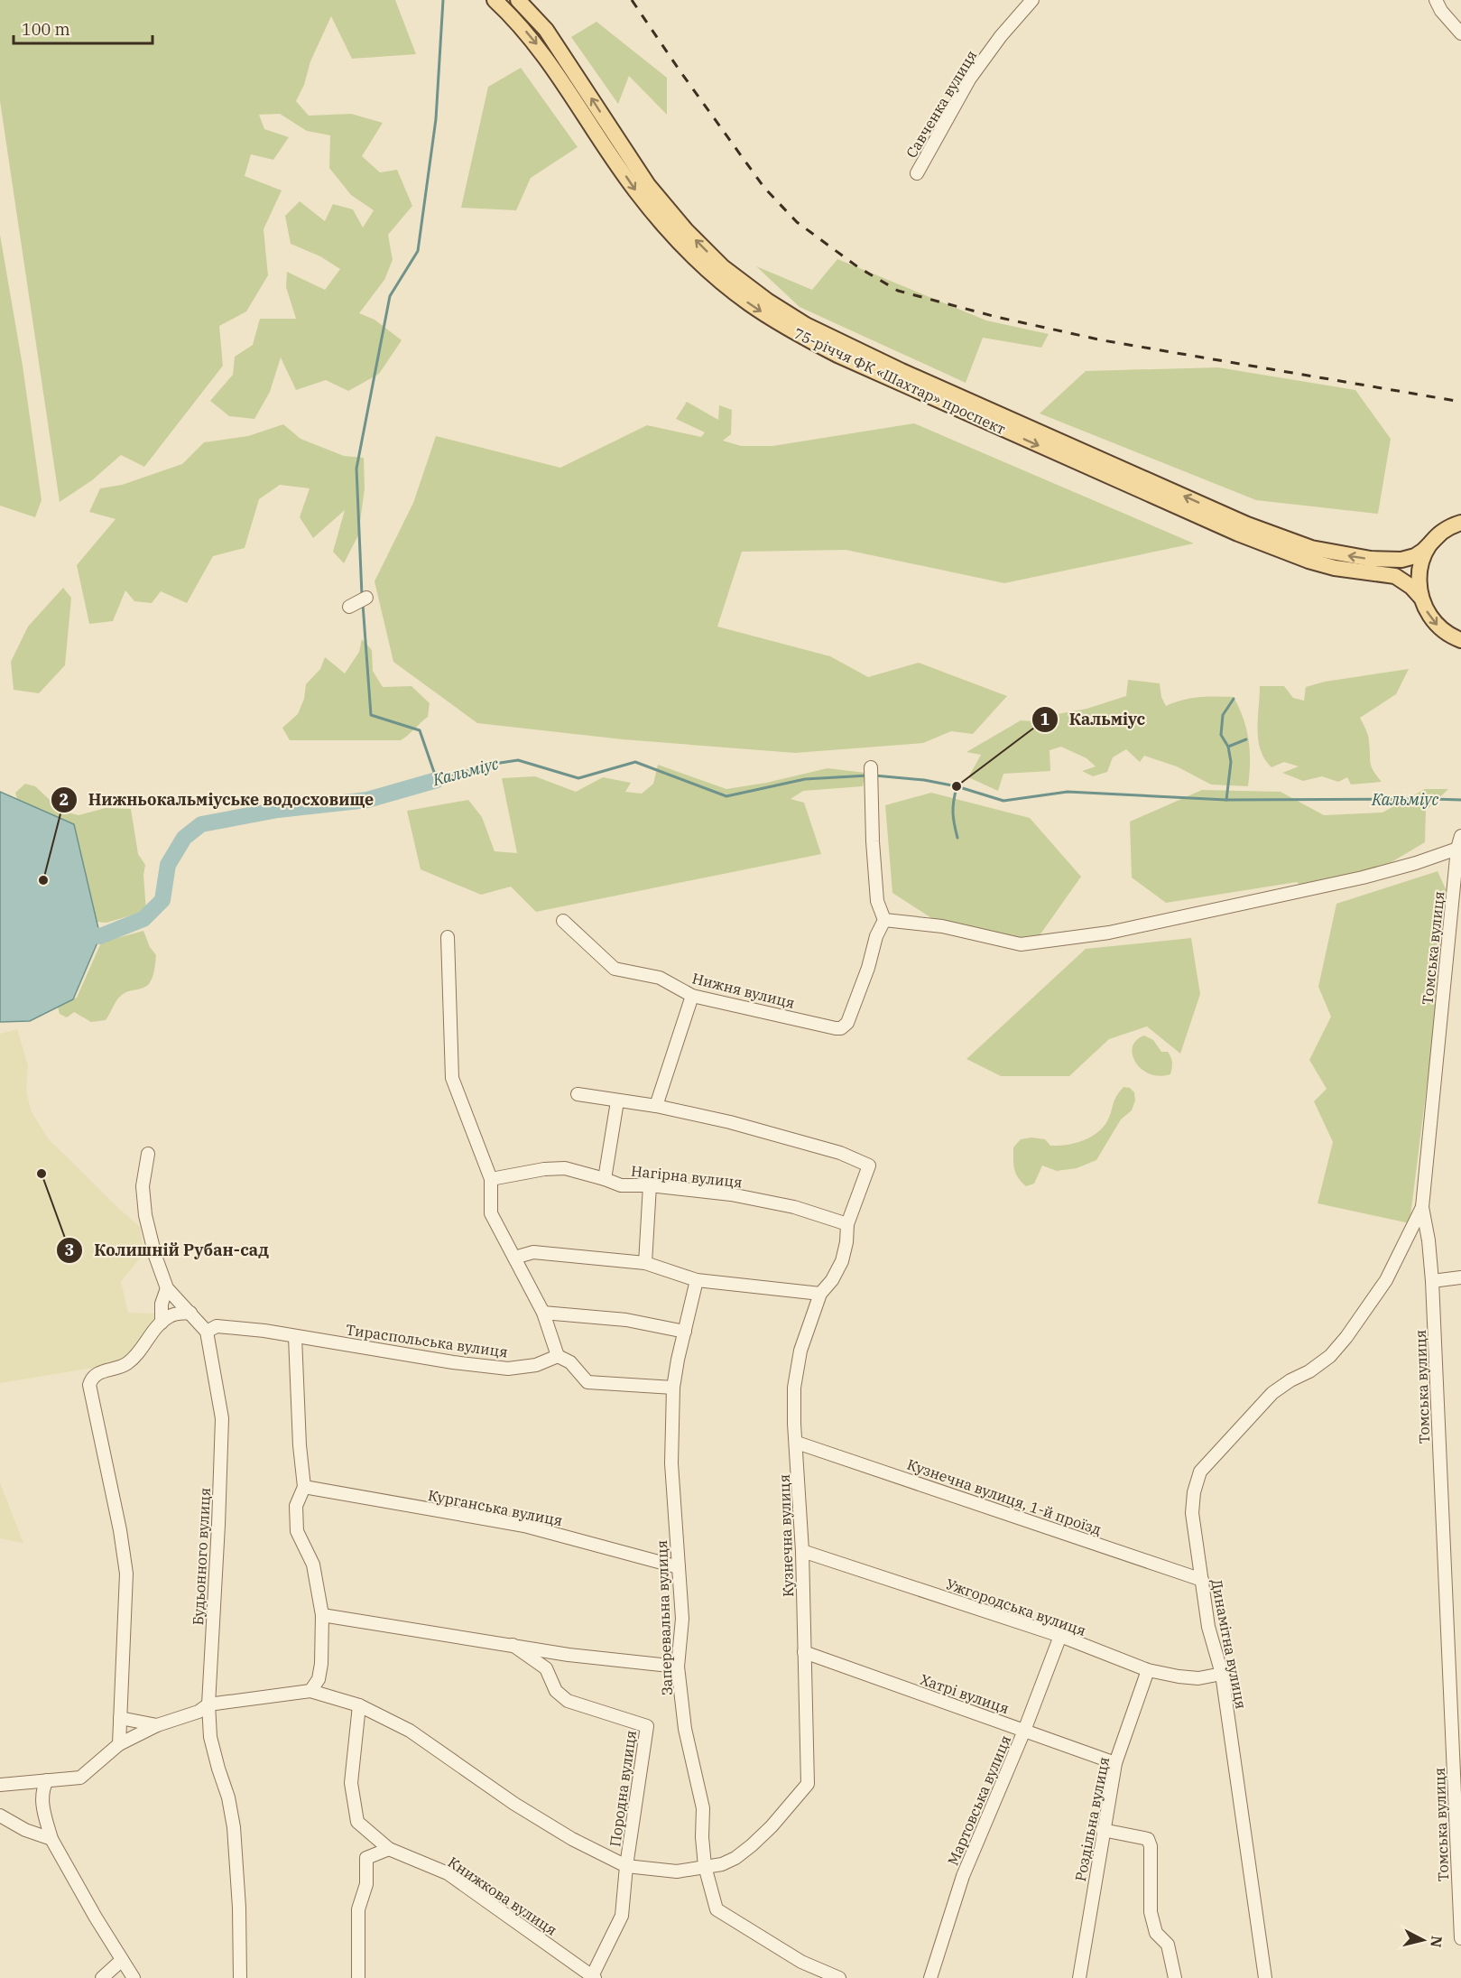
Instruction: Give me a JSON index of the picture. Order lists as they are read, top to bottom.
{
  "streets": {
    "main road": ["75-річчя ФК «Шахтар» проспект"],
    "street": [
      "Савченка вулиця",
      "Томська вулиця",
      "Нижня вулиця",
      "Нагірна вулиця",
      "Тираспольська вулиця",
      "Кузнечна вулиця, 1-й проїзд",
      "Курганська вулиця",
      "Кузнечна вулиця",
      "Будьонного вулиця",
      "Ужгородська вулиця",
      "Заперевальна вулиця",
      "Динамітна вулиця",
      "Хатрі вулиця",
      "Породна вулиця",
      "Мартовська вулиця",
      "Роздільна вулиця",
      "Книжкова вулиця"
    ]
  },
  "crossings": [
    ["Томська вулиця", "Динамітна вулиця"],
    ["Нагірна вулиця", "Кузнечна вулиця"],
    ["Тираспольська вулиця", "Будьонного вулиця"],
    ["Кузнечна вулиця, 1-й проїзд", "Кузнечна вулиця"],
    ["Кузнечна вулиця, 1-й проїзд", "Динамітна вулиця"],
    ["Курганська вулиця", "Заперевальна вулиця"],
    ["Кузнечна вулиця", "Ужгородська вулиця"],
    ["Кузнечна вулиця", "Заперевальна вулиця"],
    ["Кузнечна вулиця", "Хатрі вулиця"],
    ["Кузнечна вулиця", "Породна вулиця"],
    ["Ужгородська вулиця", "Динамітна вулиця"],
    ["Ужгородська вулиця", "Мартовська вулиця"],
    ["Ужгородська вулиця", "Роздільна вулиця"],
    ["Заперевальна вулиця", "Породна вулиця"],
    ["Хатрі вулиця", "Мартовська вулиця"],
    ["Хатрі вулиця", "Роздільна вулиця"],
    ["Породна вулиця", "Книжкова вулиця"]
  ],
  "water": ["Кальміус"],
  "places": ["Кальміус", "Нижньокальміуське водосховище", "Колишній Рубан-сад"],
  "scale_bar": "100 m",
  "north": "right"
}
